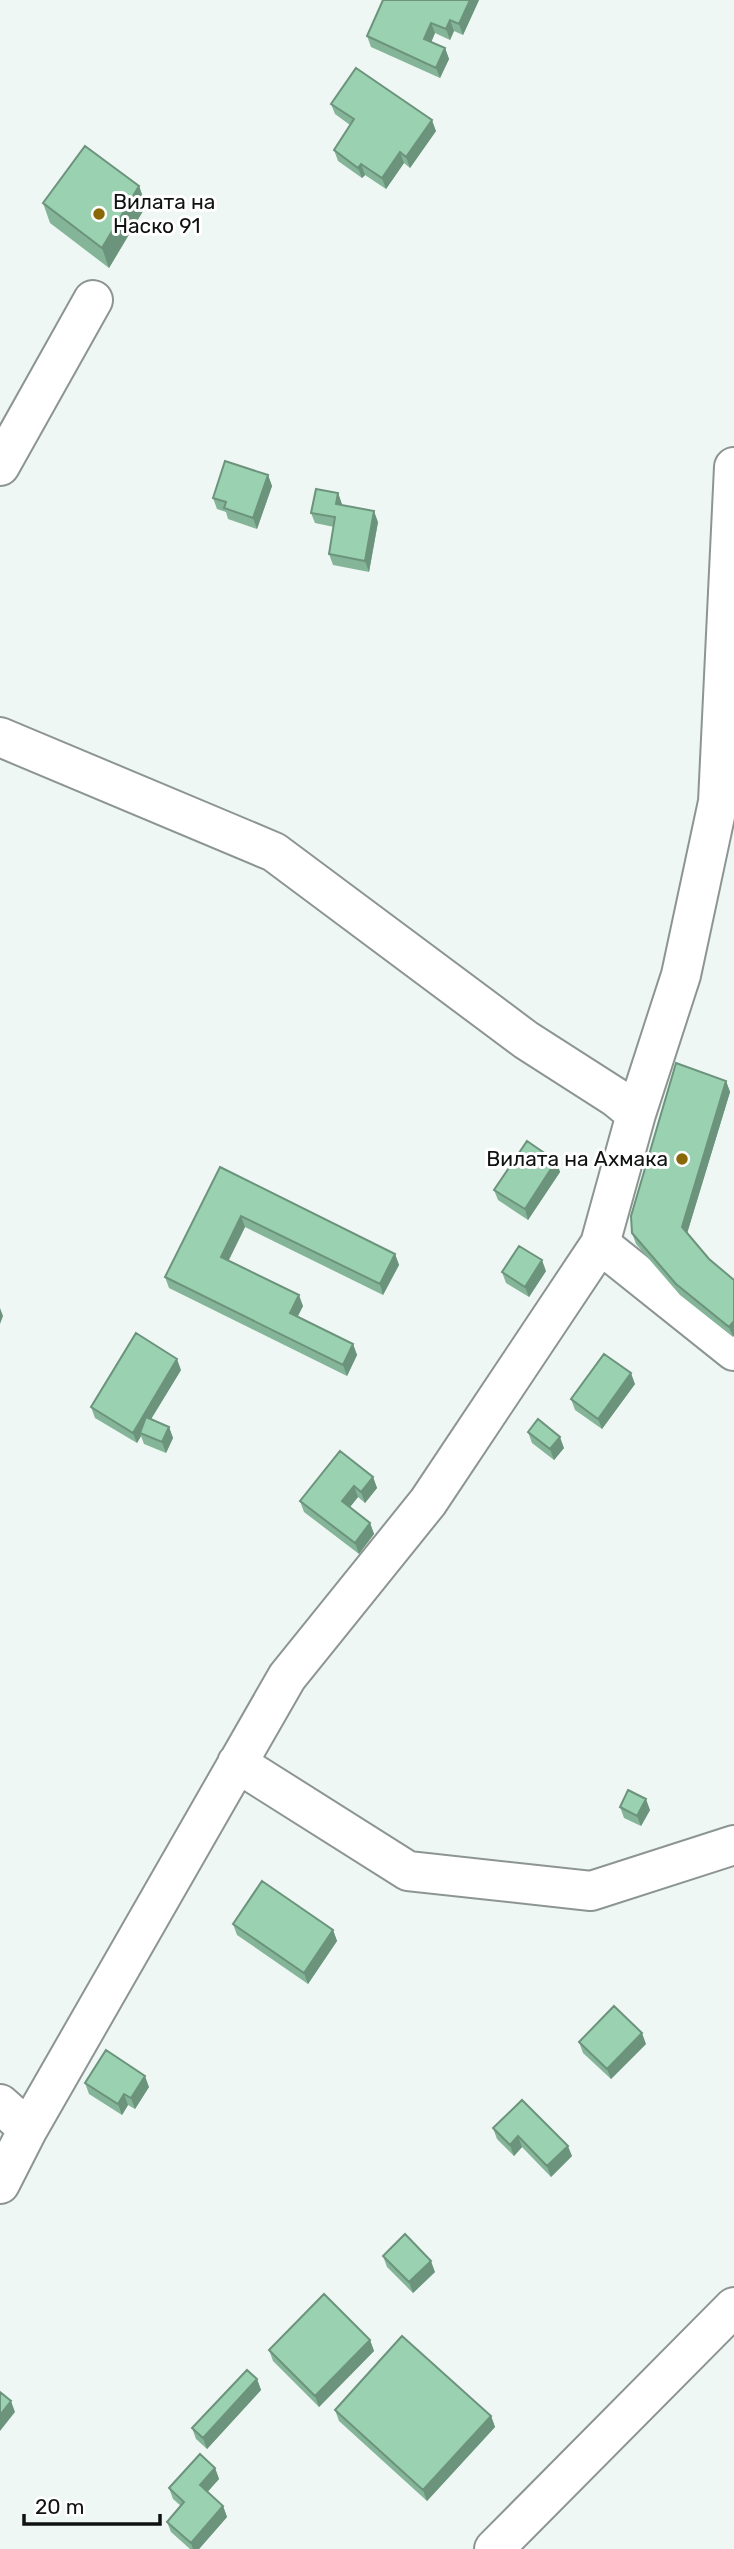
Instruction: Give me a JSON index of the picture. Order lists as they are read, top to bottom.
{
  "places": ["Вилата на Наско 91", "Вилата на Ахмака"],
  "scale_bar": "20 m"
}
